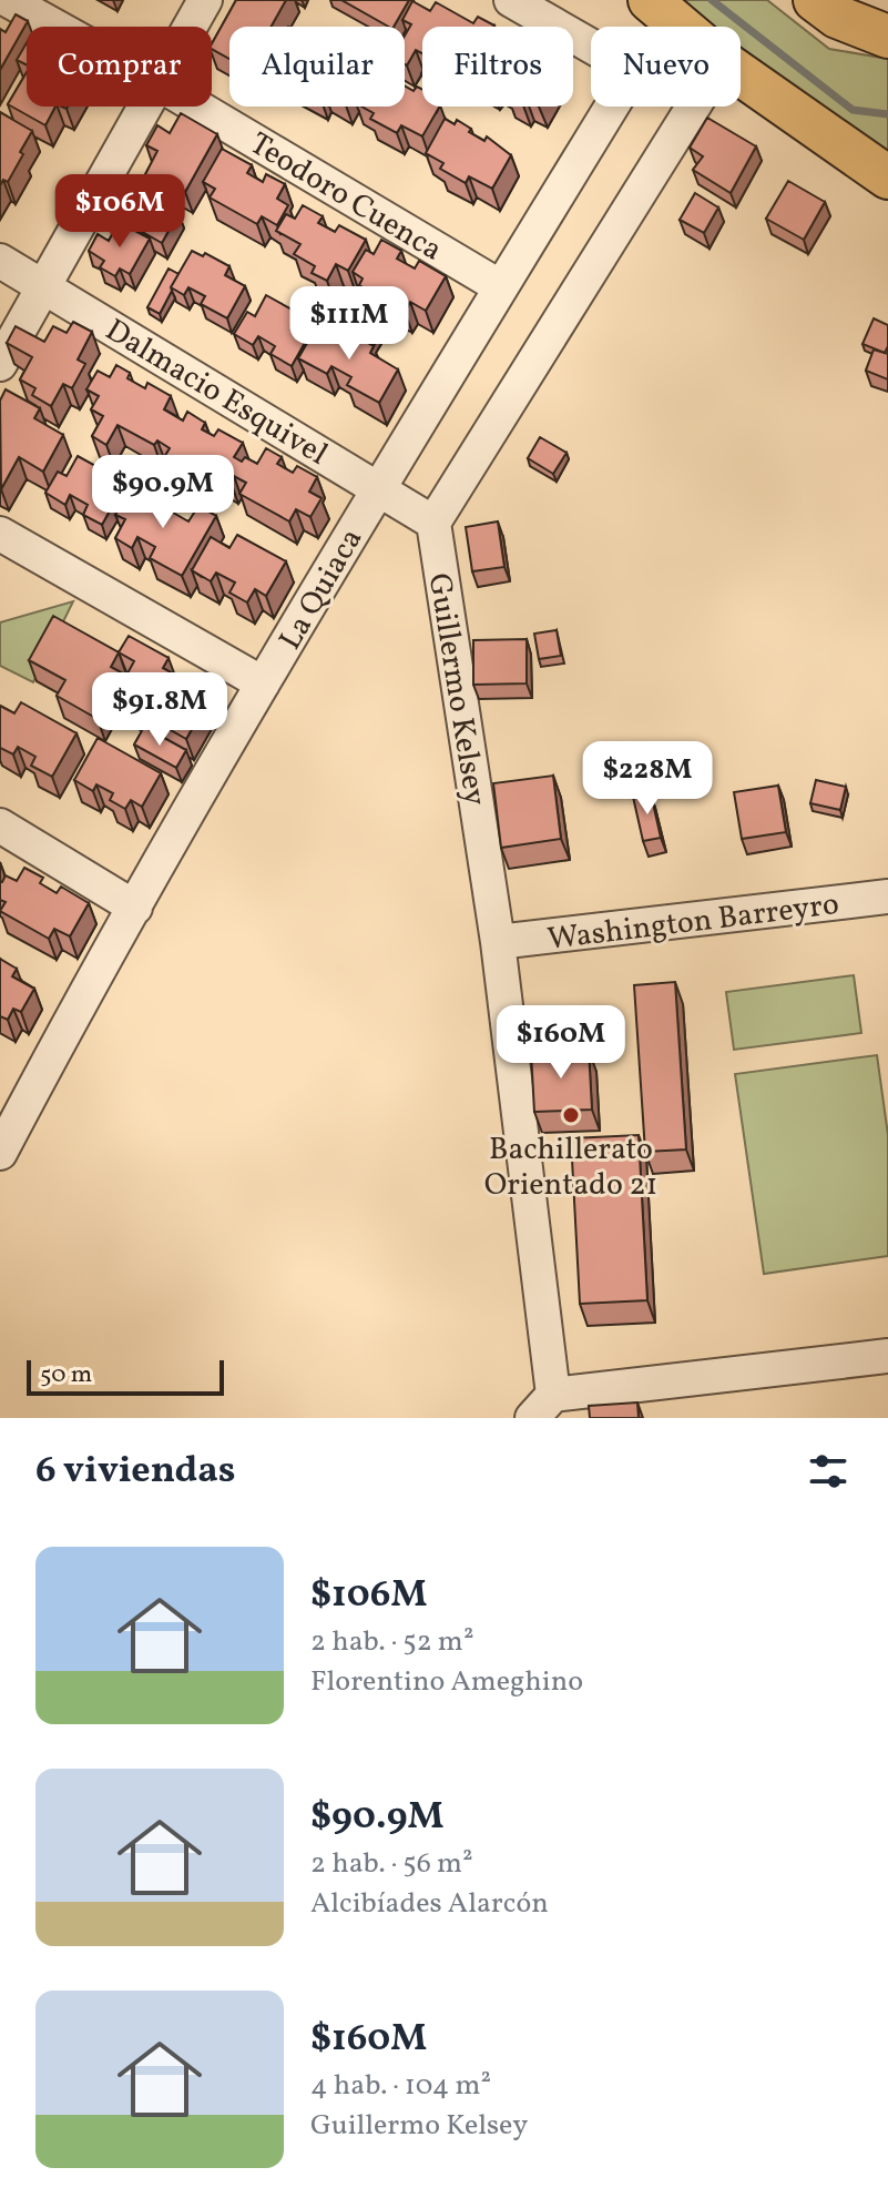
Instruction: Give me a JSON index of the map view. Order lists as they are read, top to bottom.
{
  "streets": {
    "street": [
      "Teodoro Cuenca",
      "Dalmacio Esquivel",
      "La Quiaca",
      "Guillermo Kelsey",
      "Washington Barreyro"
    ]
  },
  "crossings": [
    ["Teodoro Cuenca", "La Quiaca"],
    ["Dalmacio Esquivel", "La Quiaca"],
    ["Dalmacio Esquivel", "Guillermo Kelsey"],
    ["Guillermo Kelsey", "Washington Barreyro"]
  ],
  "places": ["Bachillerato Orientado 21"],
  "scale_bar": "50 m",
  "page": {
    "chip": [
      "Comprar",
      "Alquilar",
      "Filtros",
      "Nuevo"
    ],
    "price": [
      "$106M",
      "$111M",
      "$90.9M",
      "$91.8M",
      "$228M",
      "$160M"
    ],
    "scale": "50 m",
    "heading": "6 viviendas",
    "list": [
      {
        "name": "$106M",
        "note": "2 hab. · 52 m² · Florentino Ameghino"
      },
      {
        "name": "$90.9M",
        "note": "2 hab. · 56 m² · Alcibíades Alarcón"
      },
      {
        "name": "$160M",
        "note": "4 hab. · 104 m² · Guillermo Kelsey"
      }
    ]
  }
}
